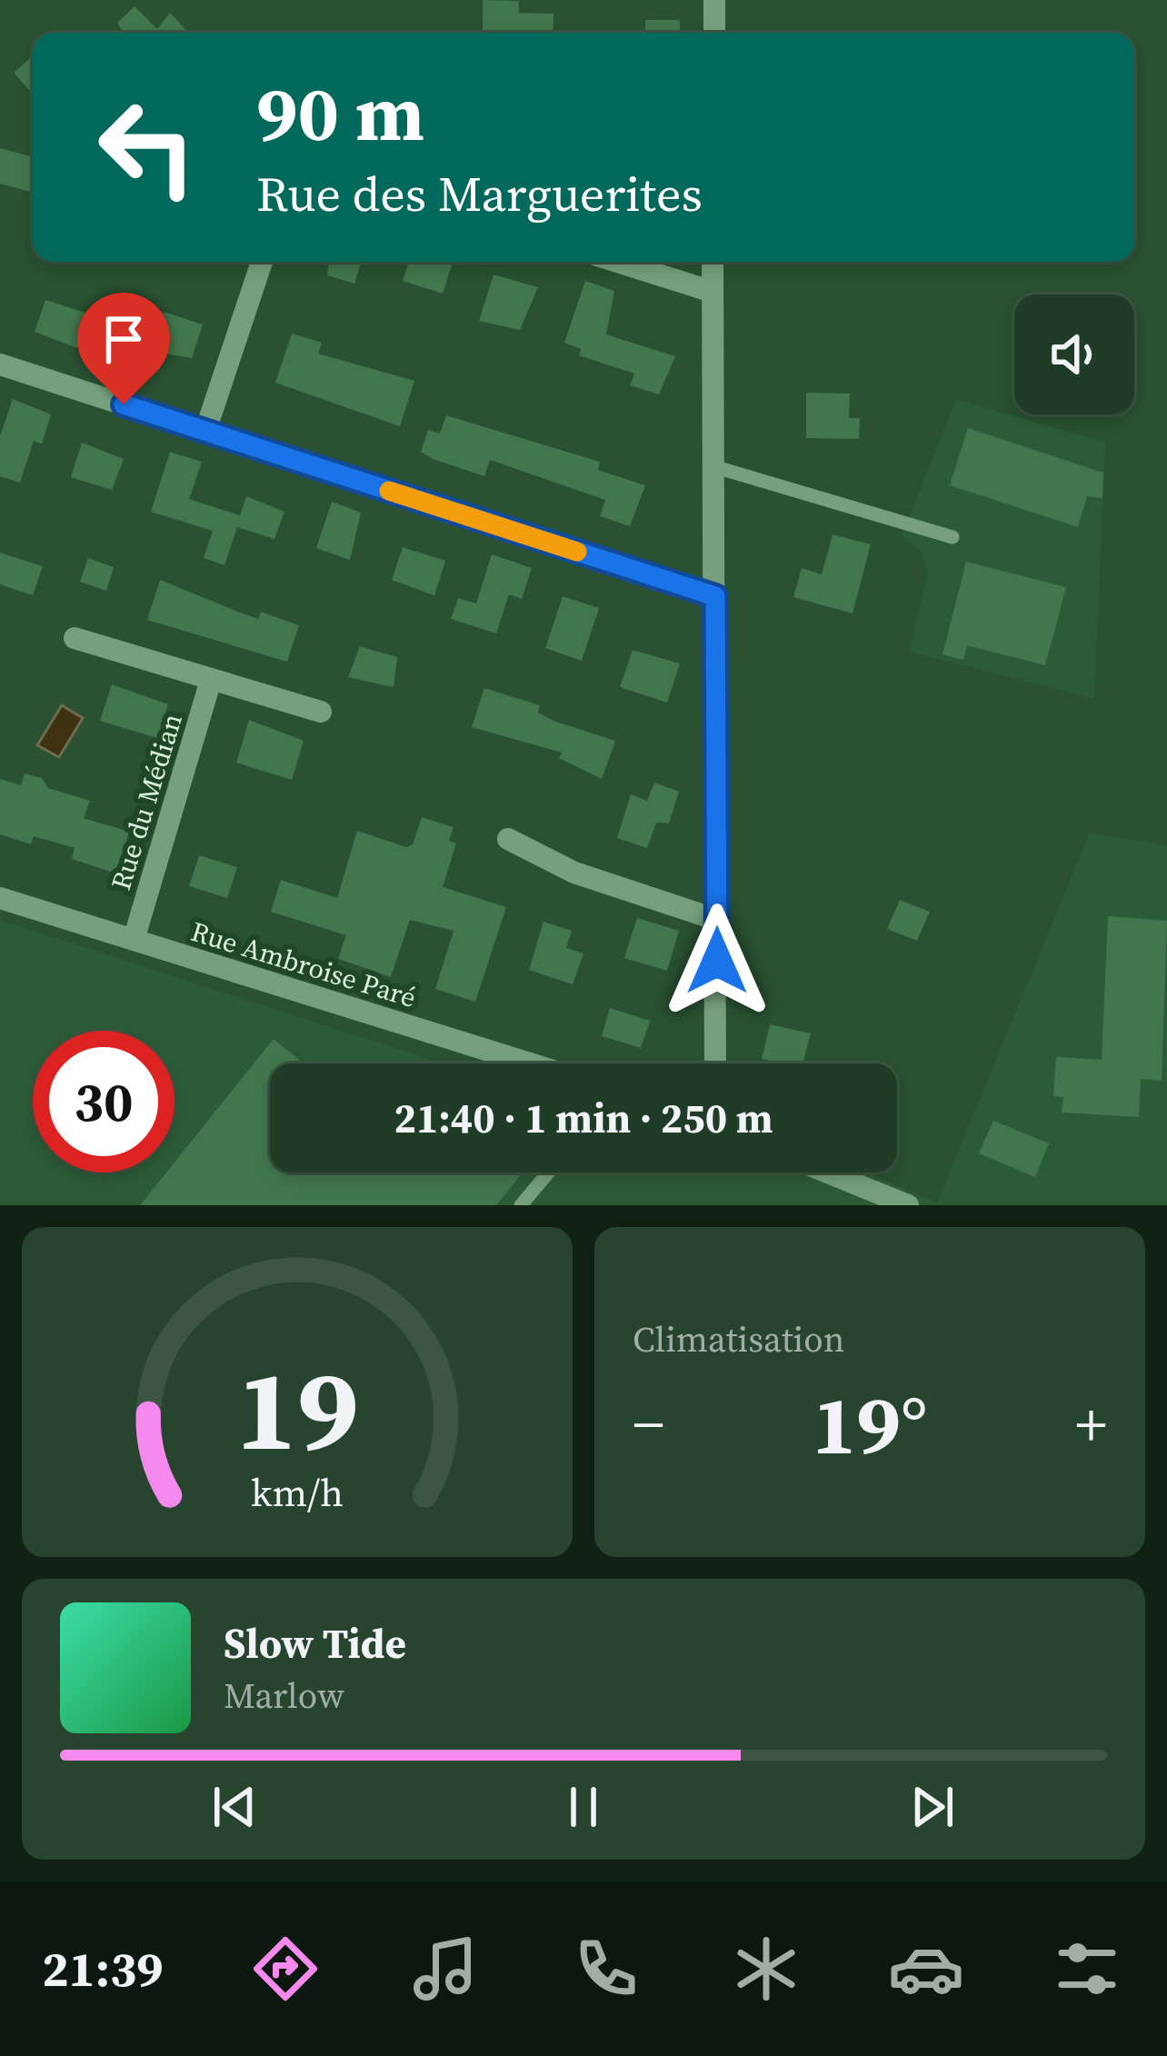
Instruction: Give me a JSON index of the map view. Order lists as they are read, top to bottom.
{
  "streets": {
    "street": ["Rue du Médian", "Rue Ambroise Paré"]
  },
  "crossings": [
    ["Rue du Médian", "Rue Ambroise Paré"]
  ],
  "page": {
    "turn": ["90 m", "Rue des Marguerites"],
    "limit": "30",
    "trip": "21:40 · 1 min · 250 m",
    "tile": "Climatisation",
    "heat": ["−", "19°", "+"],
    "song": ["Slow Tide", "Marlow"],
    "tabs": "21:39",
    "gauge": ["19", "km/h"]
  }
}
